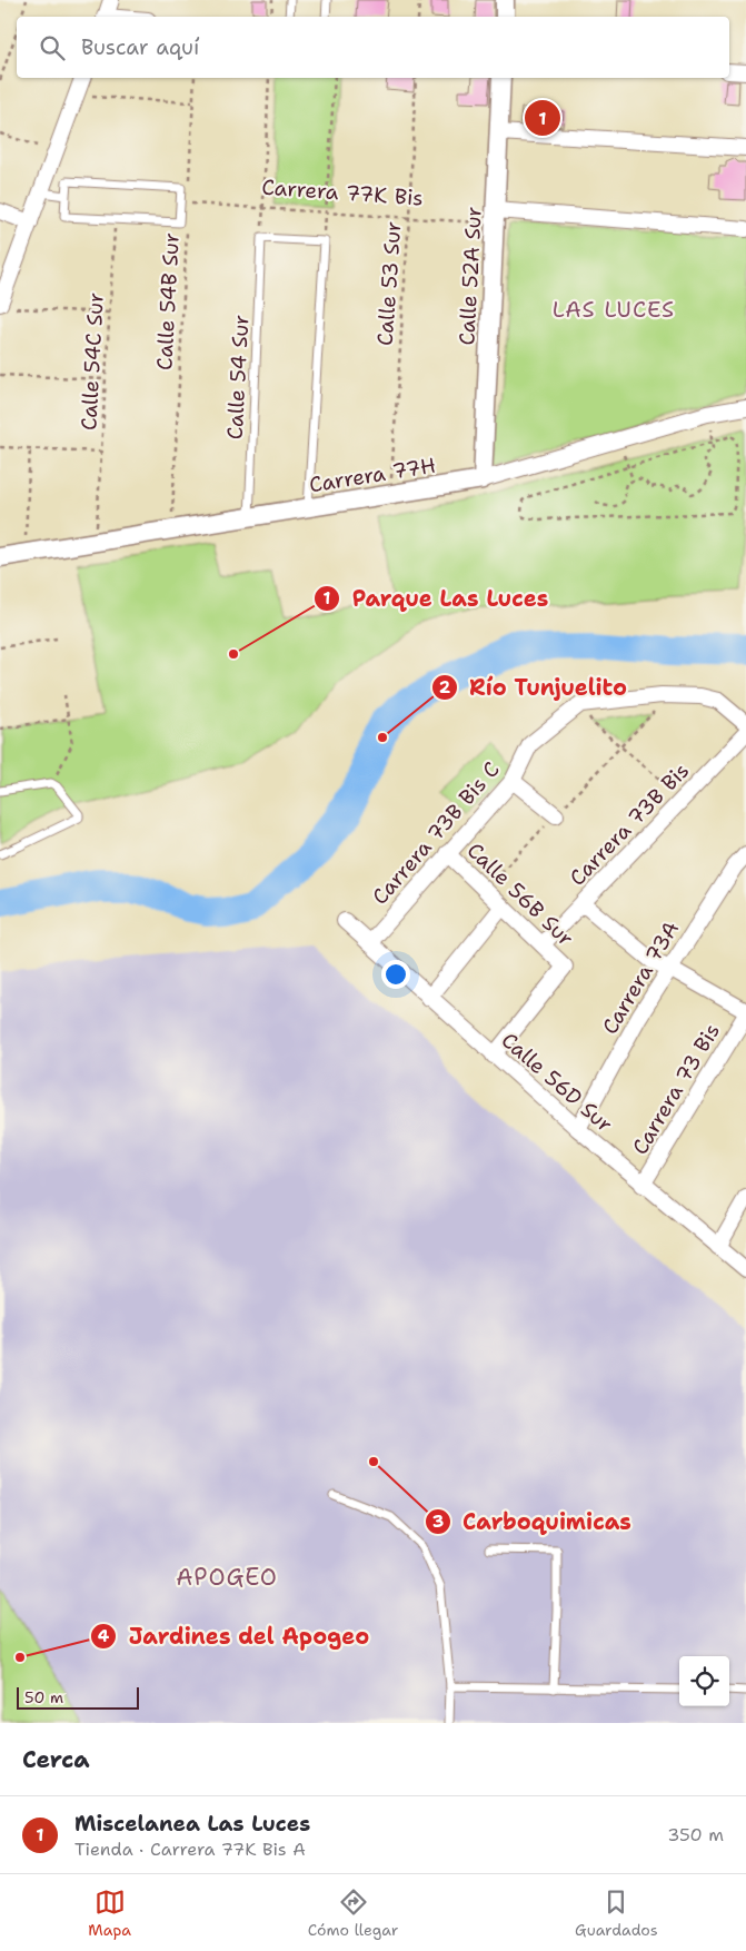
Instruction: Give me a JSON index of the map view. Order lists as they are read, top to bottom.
{
  "streets": {
    "street": [
      "Calle 52A Sur",
      "Carrera 77H",
      "Carrera 73B Bis",
      "Carrera 73B Bis C",
      "Calle 56B Sur",
      "Carrera 73A",
      "Calle 56D Sur",
      "Carrera 73 Bis"
    ],
    "lane": ["Calle 54 Sur"],
    "path": [
      "Carrera 77K Bis",
      "Calle 53 Sur",
      "Calle 54B Sur",
      "Calle 54C Sur"
    ]
  },
  "crossings": [
    ["Carrera 77K Bis", "Calle 52A Sur"],
    ["Carrera 77K Bis", "Calle 53 Sur"],
    ["Calle 52A Sur", "Carrera 77H"],
    ["Calle 53 Sur", "Carrera 77H"],
    ["Calle 54B Sur", "Carrera 77H"],
    ["Calle 54C Sur", "Carrera 77H"],
    ["Calle 54 Sur", "Carrera 77H"],
    ["Carrera 73B Bis", "Calle 56B Sur"],
    ["Carrera 73B Bis C", "Calle 56B Sur"],
    ["Carrera 73B Bis C", "Calle 56D Sur"],
    ["Calle 56B Sur", "Calle 56D Sur"],
    ["Carrera 73A", "Calle 56D Sur"],
    ["Calle 56D Sur", "Carrera 73 Bis"]
  ],
  "districts": ["LAS LUCES", "APOGEO"],
  "places": [
    "Parque Las Luces",
    "Río Tunjuelito",
    "Carboquimicas",
    "Jardines del Apogeo"
  ],
  "scale_bar": "50 m",
  "page": {
    "search": "Buscar aquí",
    "pins": "1",
    "scale": "50 m",
    "heading": "Cerca",
    "list": [
      {
        "mark": "1",
        "name": "Miscelanea Las Luces",
        "note": "Tienda · Carrera 77K Bis A",
        "value": "350 m"
      }
    ],
    "nav": ["Mapa", "Cómo llegar", "Guardados"]
  }
}
